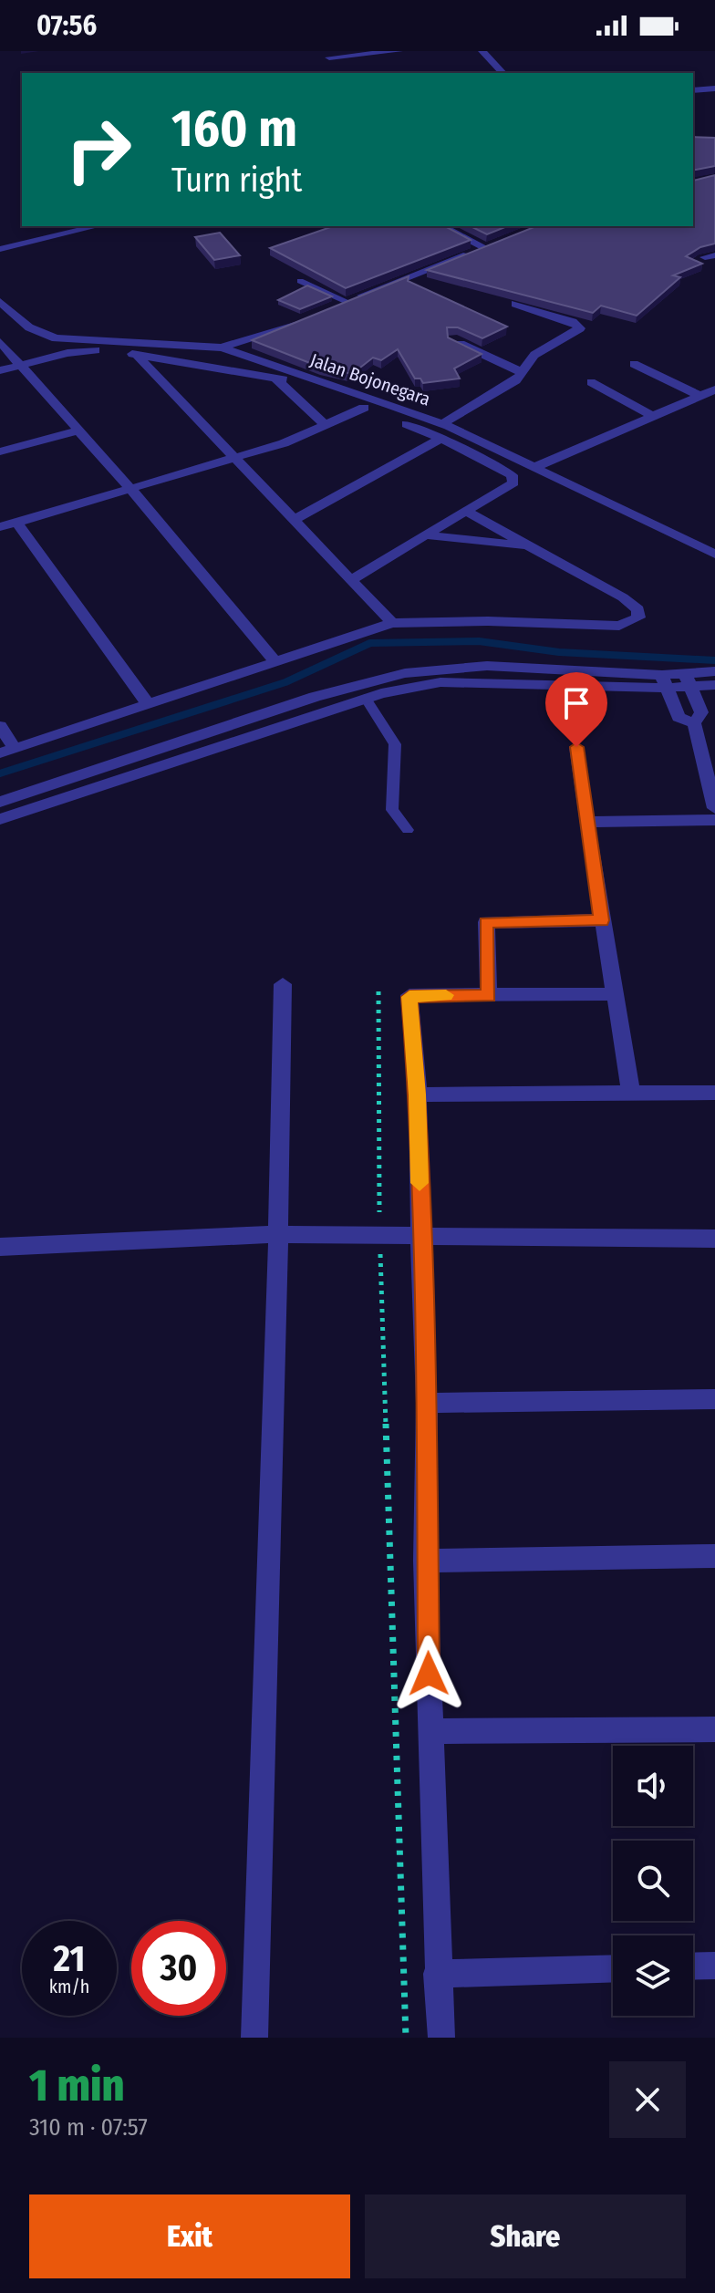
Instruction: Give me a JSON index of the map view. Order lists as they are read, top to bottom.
{
  "streets": {
    "street": ["Jalan Bojonegara"]
  },
  "page": {
    "status": "07:56",
    "turn": ["160 m", "Turn right"],
    "speed": "21 km/h",
    "limit": "30",
    "heading": ["1 min", "310 m · 07:57"],
    "buttons": ["Exit", "Share"]
  }
}
